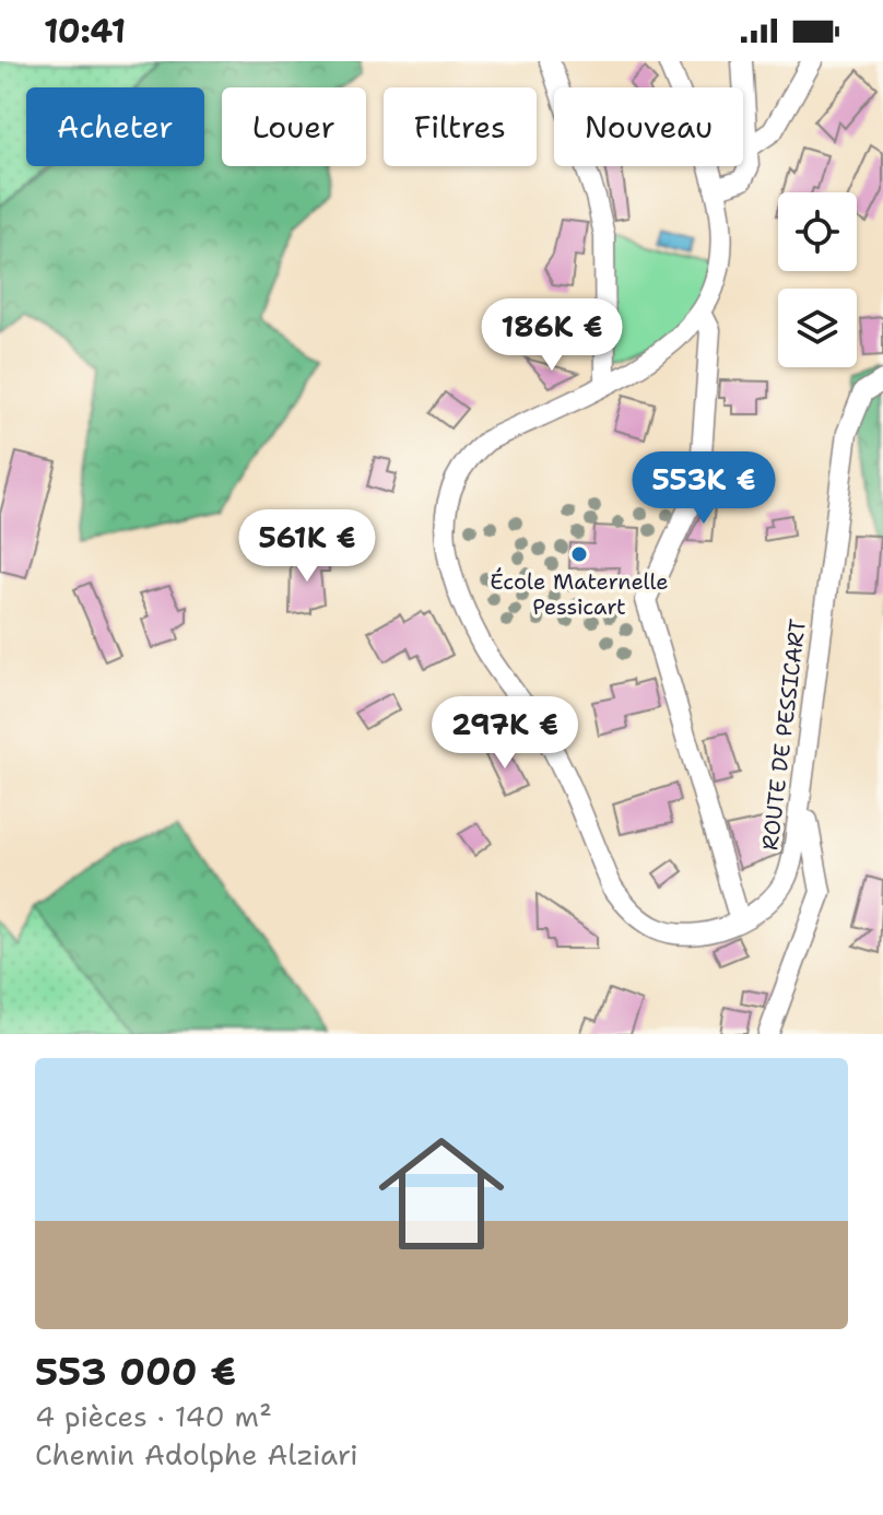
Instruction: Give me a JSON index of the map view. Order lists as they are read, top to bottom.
{
  "streets": {
    "street": ["ROUTE DE PESSICART"]
  },
  "places": ["École Maternelle Pessicart"],
  "page": {
    "status": "10:41",
    "chip": [
      "Acheter",
      "Louer",
      "Filtres",
      "Nouveau"
    ],
    "price": [
      "186K €",
      "553K €",
      "561K €",
      "297K €"
    ],
    "list": [
      {
        "name": "553 000 €",
        "note": "4 pièces · 140 m² · Chemin Adolphe Alziari"
      }
    ]
  }
}
